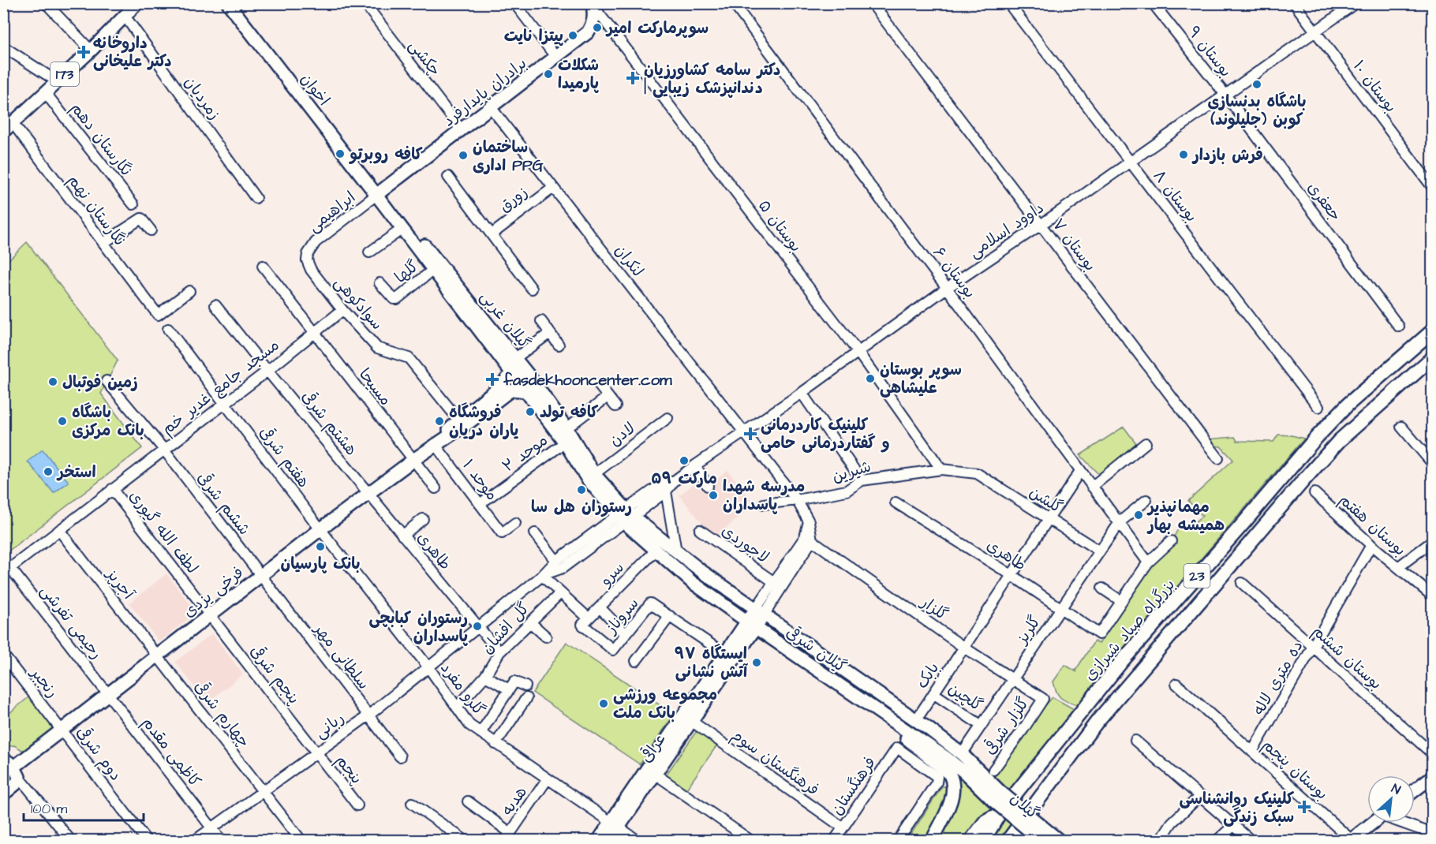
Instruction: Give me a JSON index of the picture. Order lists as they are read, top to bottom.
{
  "streets": {
    "highway": ["23", "بزرگراه صیاد شیرازی"],
    "main road": [
      "173",
      "اخوان",
      "برادران پایدارفرد",
      "گیلان غربی",
      "فرخی یزدی",
      "گیلان شرقی",
      "عراقی",
      "گیلان"
    ],
    "street": [
      "بوستان ۹",
      "چکشی",
      "بوستان ۱۰",
      "زمردیان",
      "نگارستان دهم",
      "بوستان ۸",
      "زورق",
      "جعفری",
      "نگارستان نهم",
      "ابراهیمی",
      "بوستان ۵",
      "داوود اسلامی",
      "بوستان ۷",
      "لنکران",
      "گلها",
      "بوستان ۶",
      "سوادکوهی",
      "مسجد جامع غدیر خم",
      "مسیحا",
      "هشتم شرقی",
      "لادن",
      "موحد ۲",
      "هفتم شرقی",
      "شیرین",
      "موحد ۱",
      "گلشن",
      "ششم شرقی",
      "بوستان هفتم",
      "لطف الله گیوری",
      "لاجوردی",
      "طاهری",
      "سرو",
      "آجرپز",
      "گلزار",
      "سروناز",
      "رحیمی تفرشی",
      "گل افشان",
      "گلریز",
      "سلطانی مهر",
      "بوستان ششم",
      "پنجم شرقی",
      "بابک",
      "ده متری لاله",
      "رنجبر",
      "گلرو مفرد",
      "گلچین",
      "چهارم شرقی",
      "ربانی",
      "گلزار شرقی",
      "کاظمی مقدم",
      "دوم شرقی",
      "فرهنگستان سوم",
      "پنجم",
      "بوستان پنجم",
      "فرهنگستان",
      "هدیه"
    ]
  },
  "crossings": [
    ["بوستان ۹", "جعفری"],
    ["بوستان ۹", "داوود اسلامی"],
    ["چکشی", "برادران پایدارفرد"],
    ["173", "زمردیان"],
    ["173", "نگارستان دهم"],
    ["173", "نگارستان نهم"],
    ["بوستان ۱۰", "داوود اسلامی"],
    ["اخوان", "برادران پایدارفرد"],
    ["اخوان", "ابراهیمی"],
    ["اخوان", "گیلان غربی"],
    ["برادران پایدارفرد", "ابراهیمی"],
    ["برادران پایدارفرد", "بوستان ۵"],
    ["برادران پایدارفرد", "لنکران"],
    ["برادران پایدارفرد", "گیلان غربی"],
    ["بوستان ۸", "داوود اسلامی"],
    ["زورق", "لنکران"],
    ["جعفری", "داوود اسلامی"],
    ["ابراهیمی", "سوادکوهی"],
    ["ابراهیمی", "گیلان غربی"],
    ["بوستان ۵", "داوود اسلامی"],
    ["بوستان ۵", "شیرین"],
    ["داوود اسلامی", "بوستان ۷"],
    ["داوود اسلامی", "لنکران"],
    ["داوود اسلامی", "بوستان ۶"],
    ["داوود اسلامی", "گیلان غربی"],
    ["داوود اسلامی", "طاهری"],
    ["داوود اسلامی", "سروناز"],
    ["داوود اسلامی", "گیلان شرقی"],
    ["داوود اسلامی", "ربانی"],
    ["لنکران", "شیرین"],
    ["گلها", "گیلان غربی"],
    ["بوستان ۶", "گلریز"],
    ["بوستان ۶", "بابک"],
    ["سوادکوهی", "مسجد جامع غدیر خم"],
    ["سوادکوهی", "فرخی یزدی"],
    ["گیلان غربی", "لادن"],
    ["گیلان غربی", "موحد ۲"],
    ["گیلان غربی", "فرخی یزدی"],
    ["گیلان غربی", "گیلان شرقی"],
    ["مسجد جامع غدیر خم", "مسیحا"],
    ["مسجد جامع غدیر خم", "هشتم شرقی"],
    ["مسجد جامع غدیر خم", "هفتم شرقی"],
    ["مسجد جامع غدیر خم", "ششم شرقی"],
    ["مسجد جامع غدیر خم", "لطف الله گیوری"],
    ["مسجد جامع غدیر خم", "آجرپز"],
    ["مسجد جامع غدیر خم", "رحیمی تفرشی"],
    ["مسیحا", "فرخی یزدی"],
    ["هشتم شرقی", "طاهری"],
    ["هشتم شرقی", "فرخی یزدی"],
    ["موحد ۲", "موحد ۱"],
    ["هفتم شرقی", "فرخی یزدی"],
    ["هفتم شرقی", "گلرو مفرد"],
    ["شیرین", "گلشن"],
    ["موحد ۱", "فرخی یزدی"],
    ["گلشن", "گلریز"],
    ["گلشن", "بابک"],
    ["ششم شرقی", "فرخی یزدی"],
    ["ششم شرقی", "سلطانی مهر"],
    ["بوستان هفتم", "ده متری لاله"],
    ["لطف الله گیوری", "فرخی یزدی"],
    ["لطف الله گیوری", "پنجم شرقی"],
    ["طاهری", "فرخی یزدی"],
    ["طاهری", "گل افشان"],
    ["طاهری", "گلریز"],
    ["طاهری", "بابک"],
    ["طاهری", "ربانی"],
    ["سرو", "سروناز"],
    ["سرو", "گیلان شرقی"],
    ["آجرپز", "فرخی یزدی"],
    ["آجرپز", "چهارم شرقی"],
    ["فرخی یزدی", "رحیمی تفرشی"],
    ["فرخی یزدی", "سلطانی مهر"],
    ["فرخی یزدی", "پنجم شرقی"],
    ["فرخی یزدی", "رنجبر"],
    ["فرخی یزدی", "گلرو مفرد"],
    ["فرخی یزدی", "چهارم شرقی"],
    ["فرخی یزدی", "کاظمی مقدم"],
    ["فرخی یزدی", "دوم شرقی"],
    ["گلزار", "گلریز"],
    ["گلزار", "بابک"],
    ["گلزار", "گلزار شرقی"],
    ["سروناز", "گل افشان"],
    ["سروناز", "عراقی"],
    ["رحیمی تفرشی", "کاظمی مقدم"],
    ["گل افشان", "گلرو مفرد"],
    ["گلریز", "گیلان شرقی"],
    ["گلریز", "گلچین"],
    ["گیلان شرقی", "بابک"],
    ["گیلان شرقی", "عراقی"],
    ["گیلان شرقی", "گیلان"],
    ["سلطانی مهر", "ربانی"],
    ["بوستان ششم", "ده متری لاله"],
    ["پنجم شرقی", "ربانی"],
    ["پنجم شرقی", "پنجم"],
    ["بابک", "گلچین"],
    ["ده متری لاله", "بوستان پنجم"],
    ["رنجبر", "دوم شرقی"],
    ["گلرو مفرد", "ربانی"],
    ["گلرو مفرد", "عراقی"],
    ["گلرو مفرد", "هدیه"],
    ["چهارم شرقی", "ربانی"],
    ["ربانی", "کاظمی مقدم"],
    ["ربانی", "پنجم"],
    ["عراقی", "فرهنگستان سوم"],
    ["فرهنگستان سوم", "فرهنگستان"]
  ],
  "places": {
    "other": [
      "سوپرمارکت امیر",
      "پیتزا نایت",
      "شکلات پارمیدا",
      "باشگاه بدنسازی کوبن (جلیلوند)",
      "کافه روبرتو",
      "فرش بازدار",
      "ساختمان اداری PPG",
      "سوپر بوستان علیشاهی",
      "زمین فوتبال",
      "کافه تولد",
      "باشگاه بانک مرکزی",
      "فروشگاه یاران دریان",
      "مارکت ۵۹",
      "استخر",
      "رستوران هل سا",
      "مدرسه شهدا پاسداران",
      "مهمانپذیر همیشه بهار",
      "بانک پارسیان",
      "رستوران کبابچی پاسداران",
      "ایستگاه ۹۷ آتش نشانی",
      "مجموعه ورزشی بانک ملت"
    ],
    "health": [
      "داروخانه دکتر علیخانی",
      "دکتر سامه کشاورزیان | دندانپزشک زیبایی",
      "fasdekhooncenter.com",
      "کلینیک کاردرمانی و گفتاردرمانی حامی",
      "کلینیک روانشناسی سبک زندگی"
    ]
  },
  "scale_bar": "100 m",
  "north": "top right"
}
